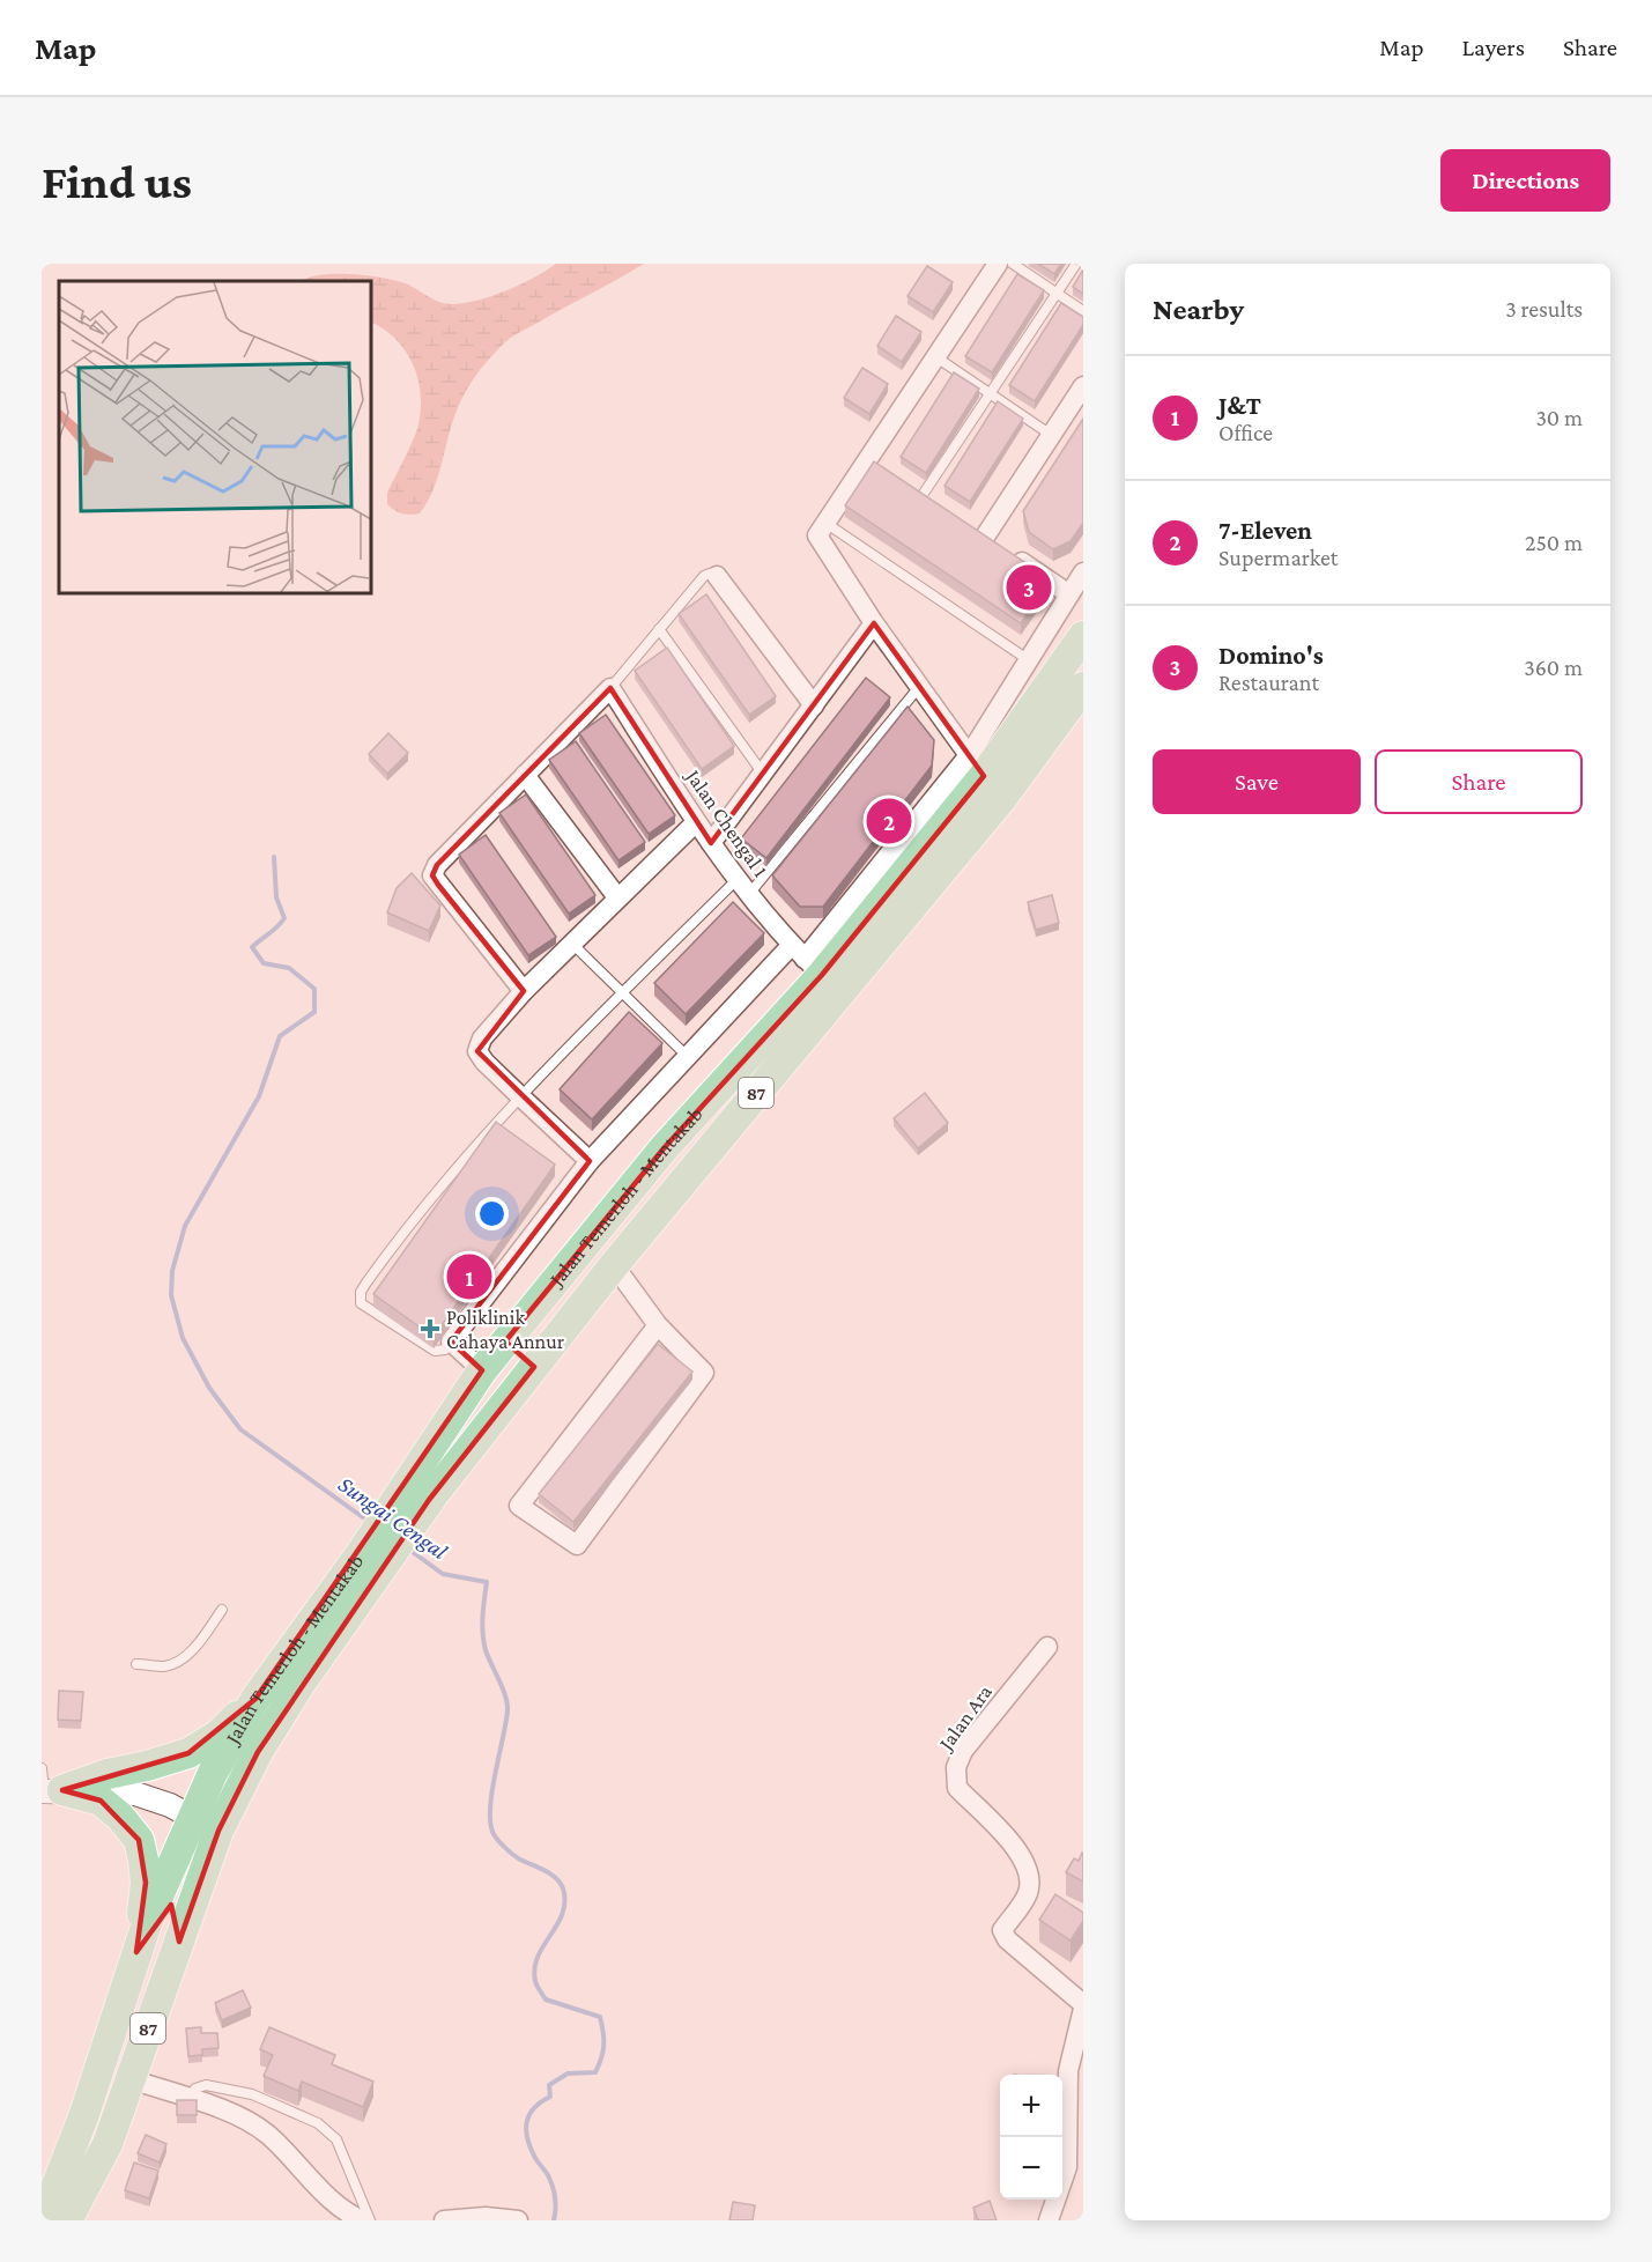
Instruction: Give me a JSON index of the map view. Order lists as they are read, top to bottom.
{
  "streets": {
    "main road": ["87", "Jalan Temerloh - Mentakab"],
    "street": ["Jalan Chengal 1", "Jalan Ara"]
  },
  "crossings": [
    ["Jalan Chengal 1", "Jalan Temerloh - Mentakab"]
  ],
  "water": ["Sungai Cengal"],
  "places": {
    "health": ["Poliklinik Cahaya Annur"]
  },
  "page": {
    "header": "Map",
    "nav": ["Map", "Layers", "Share"],
    "buttons": [
      "Directions",
      ["Save", "Share"]
    ],
    "title": "Find us",
    "heading": ["Nearby", "3 results"],
    "list": [
      {
        "mark": "1",
        "name": "J&T",
        "note": "Office",
        "value": "30 m"
      },
      {
        "mark": "2",
        "name": "7-Eleven",
        "note": "Supermarket",
        "value": "250 m"
      },
      {
        "mark": "3",
        "name": "Domino's",
        "note": "Restaurant",
        "value": "360 m"
      }
    ],
    "pins": ["3", "2", "1"],
    "map_buttons": ["+", "−"]
  }
}
